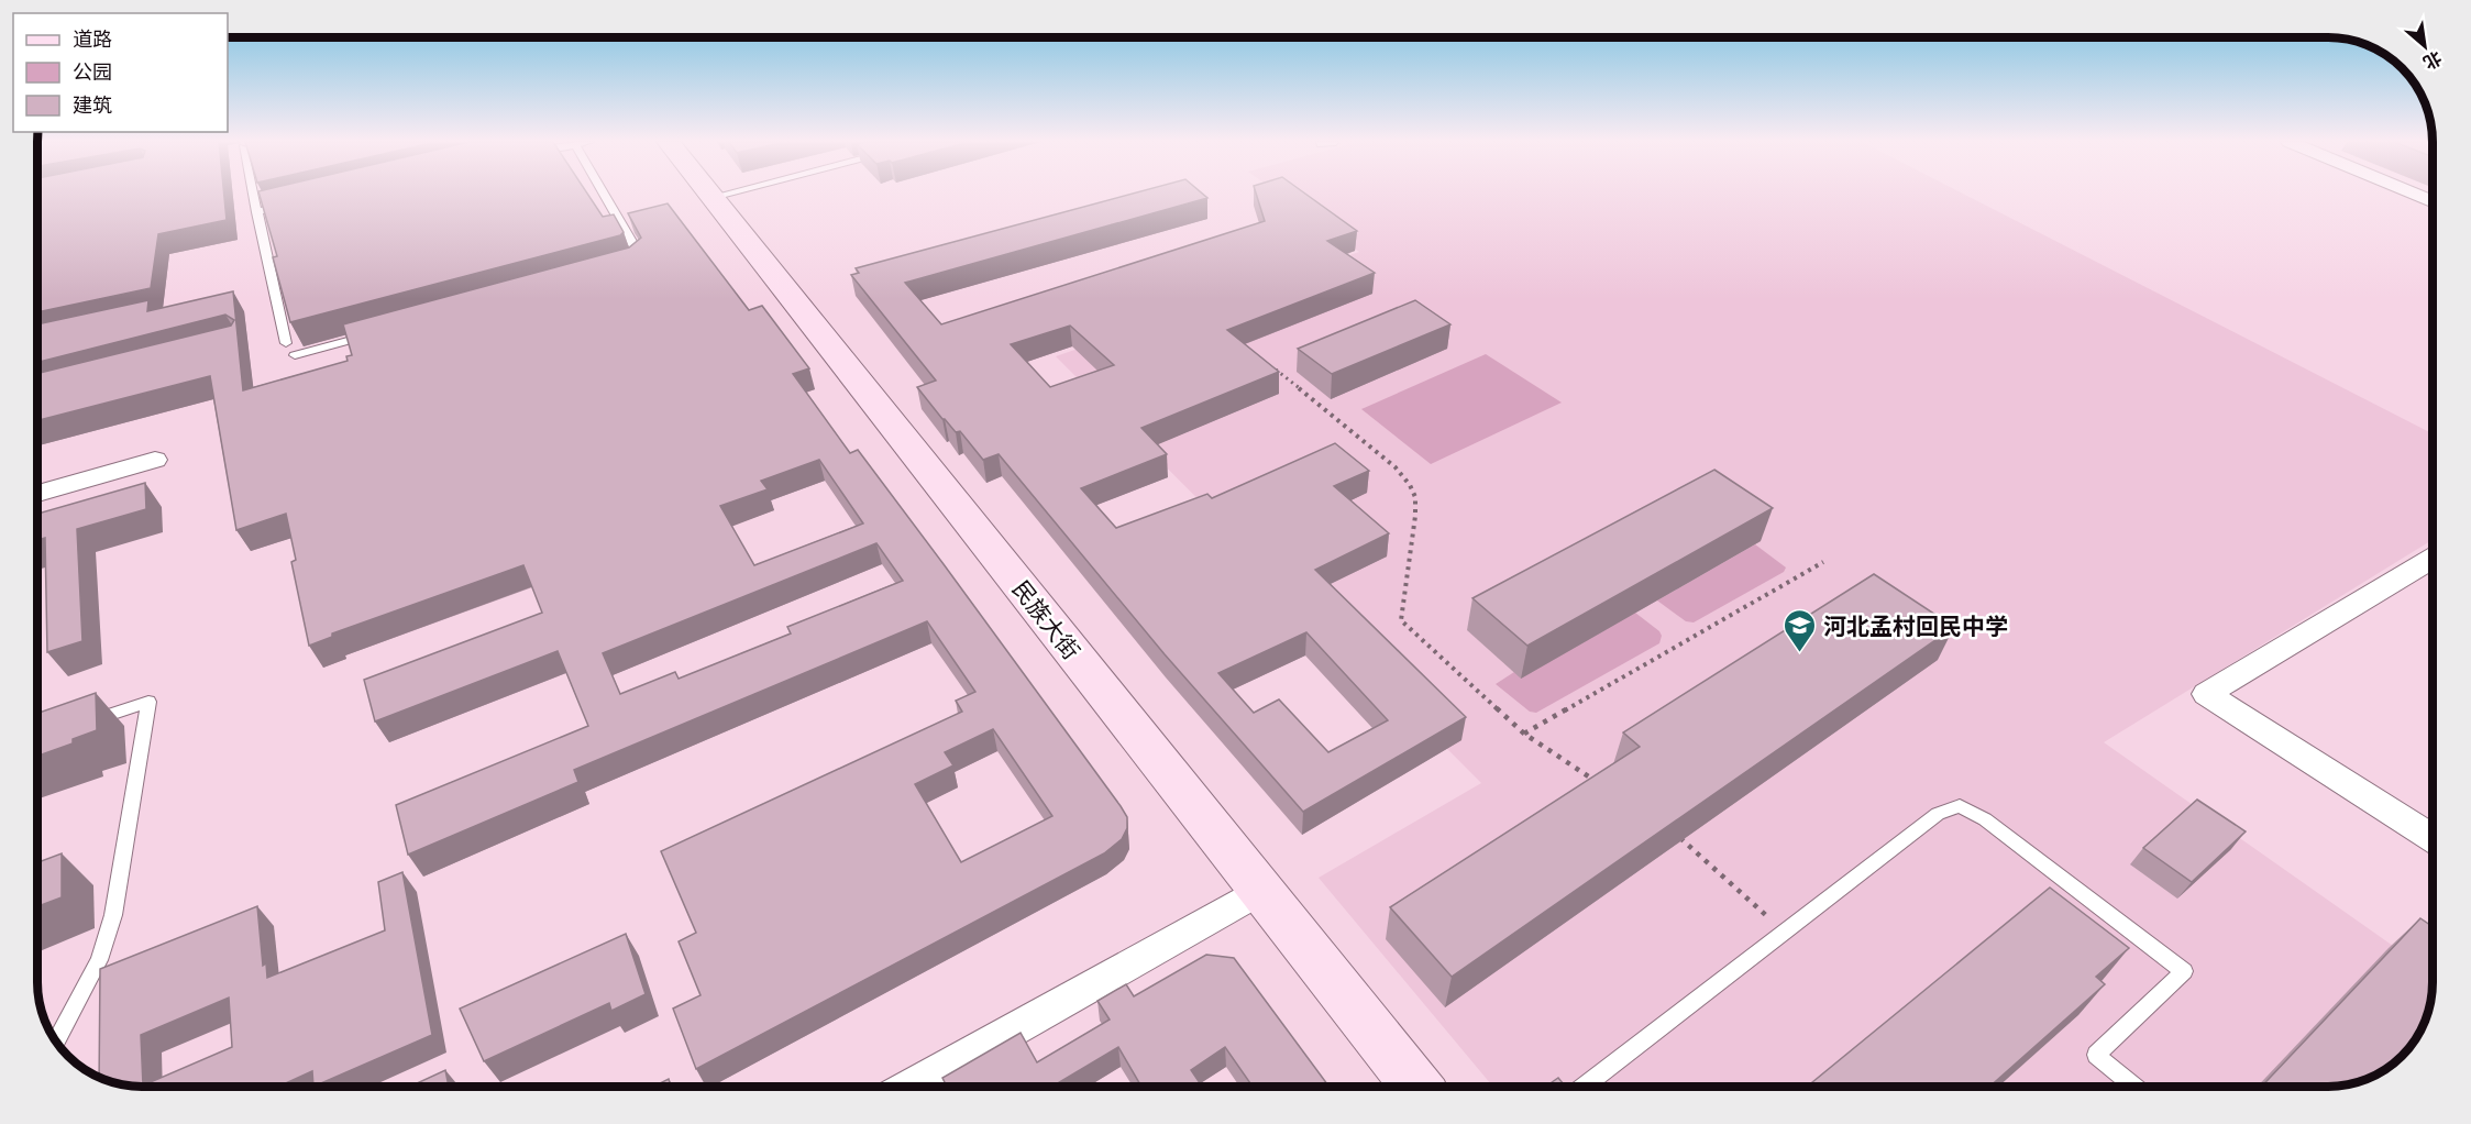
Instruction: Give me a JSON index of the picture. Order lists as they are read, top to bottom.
{
  "streets": {
    "main road": ["民族大街"]
  },
  "places": {
    "school or university": ["河北孟村回民中学"]
  },
  "legend": ["道路", "公园", "建筑"],
  "north": "bottom right"
}
